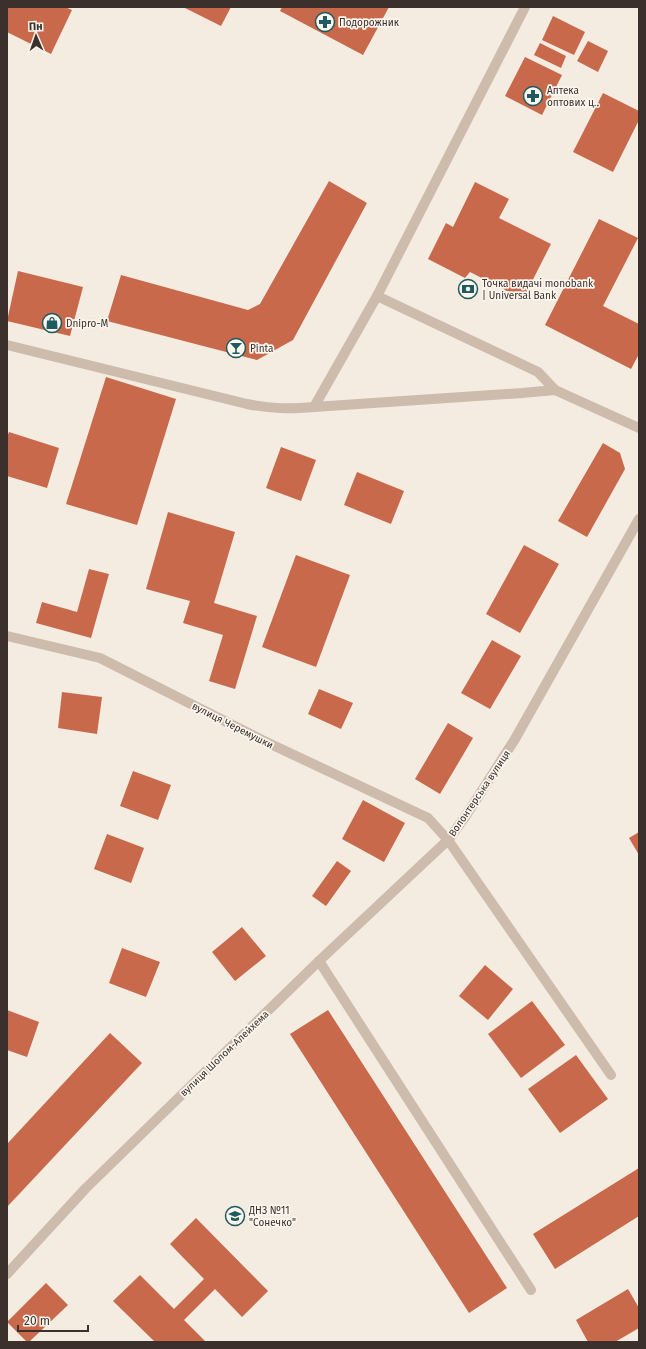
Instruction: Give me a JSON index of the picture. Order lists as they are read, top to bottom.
{
  "streets": {
    "street": ["вулиця Черемушки", "Волонтерська вулиця", "вулиця Шолом-Алейхема"]
  },
  "crossings": [
    ["вулиця Черемушки", "Волонтерська вулиця"],
    ["вулиця Черемушки", "вулиця Шолом-Алейхема"],
    ["Волонтерська вулиця", "вулиця Шолом-Алейхема"]
  ],
  "places": {
    "pharmacy": ["Подорожник", "Аптека оптових ц‥"],
    "bank": ["Точка видачі monobank | Universal Bank"],
    "shop": ["Dnipro-M"],
    "bar": ["Pinta"],
    "school or university": ["ДНЗ №11 \"Сонечко\""]
  },
  "scale_bar": "20 m",
  "north": "top"
}
